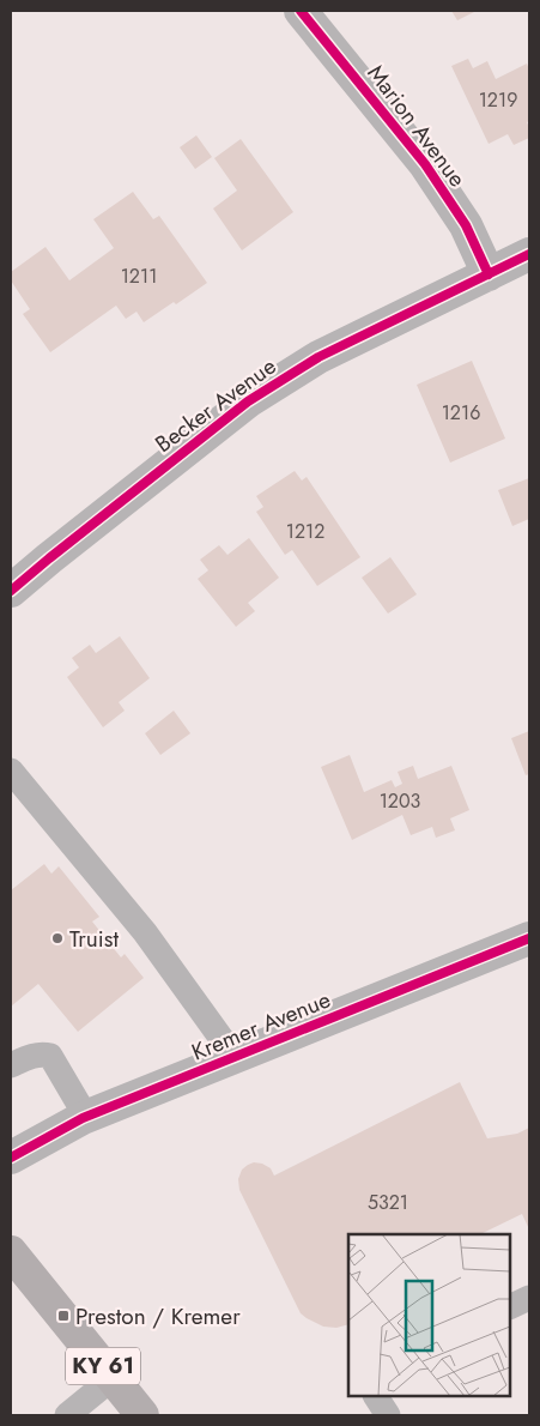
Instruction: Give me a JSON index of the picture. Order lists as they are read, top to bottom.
{
  "streets": {
    "main road": ["KY 61"],
    "street": ["Marion Avenue", "Becker Avenue", "Kremer Avenue"]
  },
  "crossings": [
    ["Marion Avenue", "Becker Avenue"]
  ],
  "places": {
    "other": ["Truist"],
    "transit": ["Preston / Kremer"]
  },
  "house_numbers": [
    "1219",
    "1211",
    "1216",
    "1212",
    "1203",
    "5321"
  ]
}
